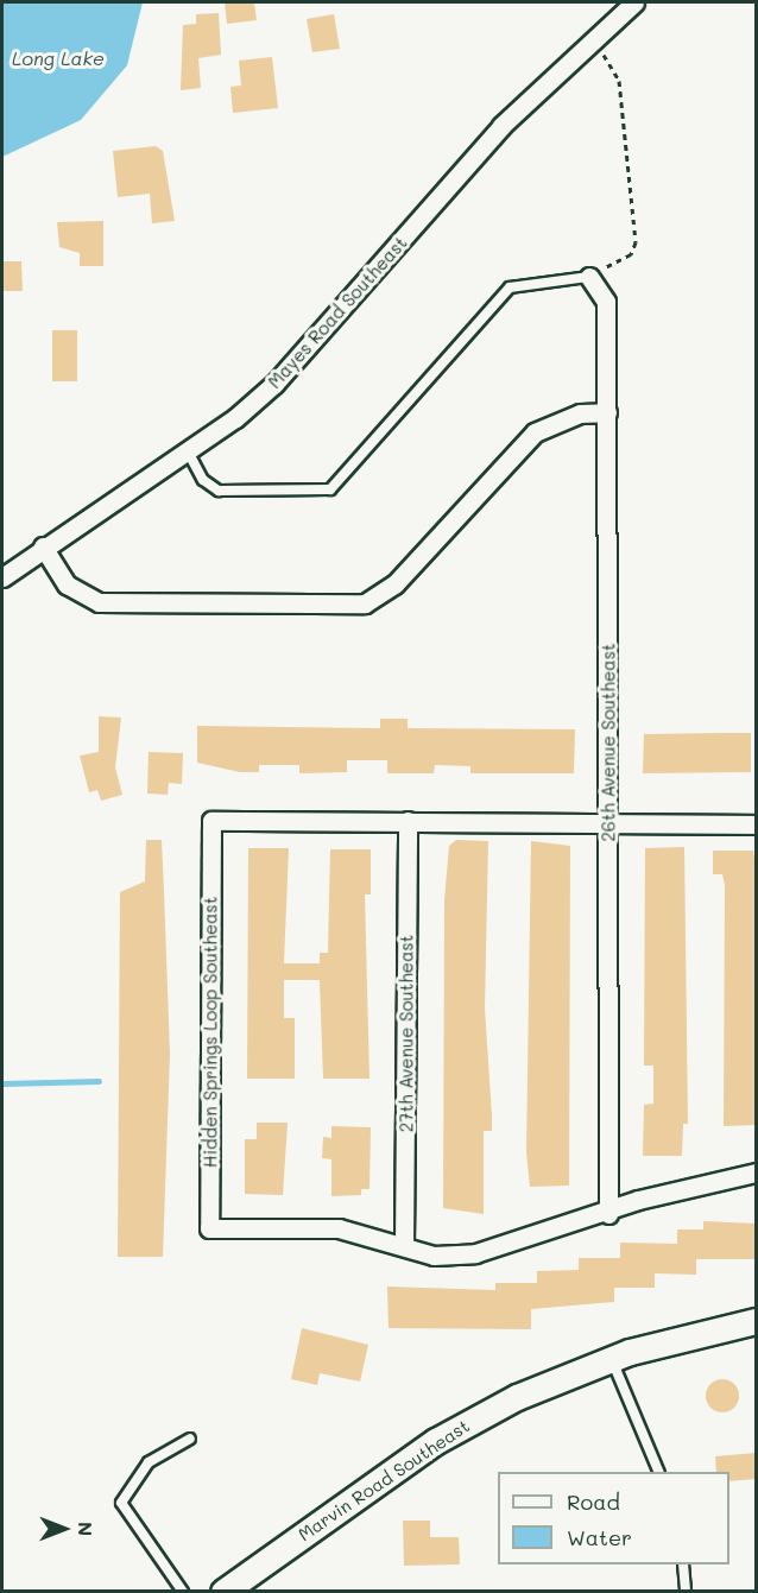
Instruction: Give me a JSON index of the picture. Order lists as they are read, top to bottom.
{
  "streets": {
    "street": [
      "Mayes Road Southeast",
      "26th Avenue Southeast",
      "Hidden Springs Loop Southeast",
      "27th Avenue Southeast",
      "Marvin Road Southeast"
    ]
  },
  "crossings": [
    ["26th Avenue Southeast", "Hidden Springs Loop Southeast"],
    ["Hidden Springs Loop Southeast", "27th Avenue Southeast"]
  ],
  "water": ["Long Lake"],
  "legend": ["Road", "Water"],
  "north": "right"
}
